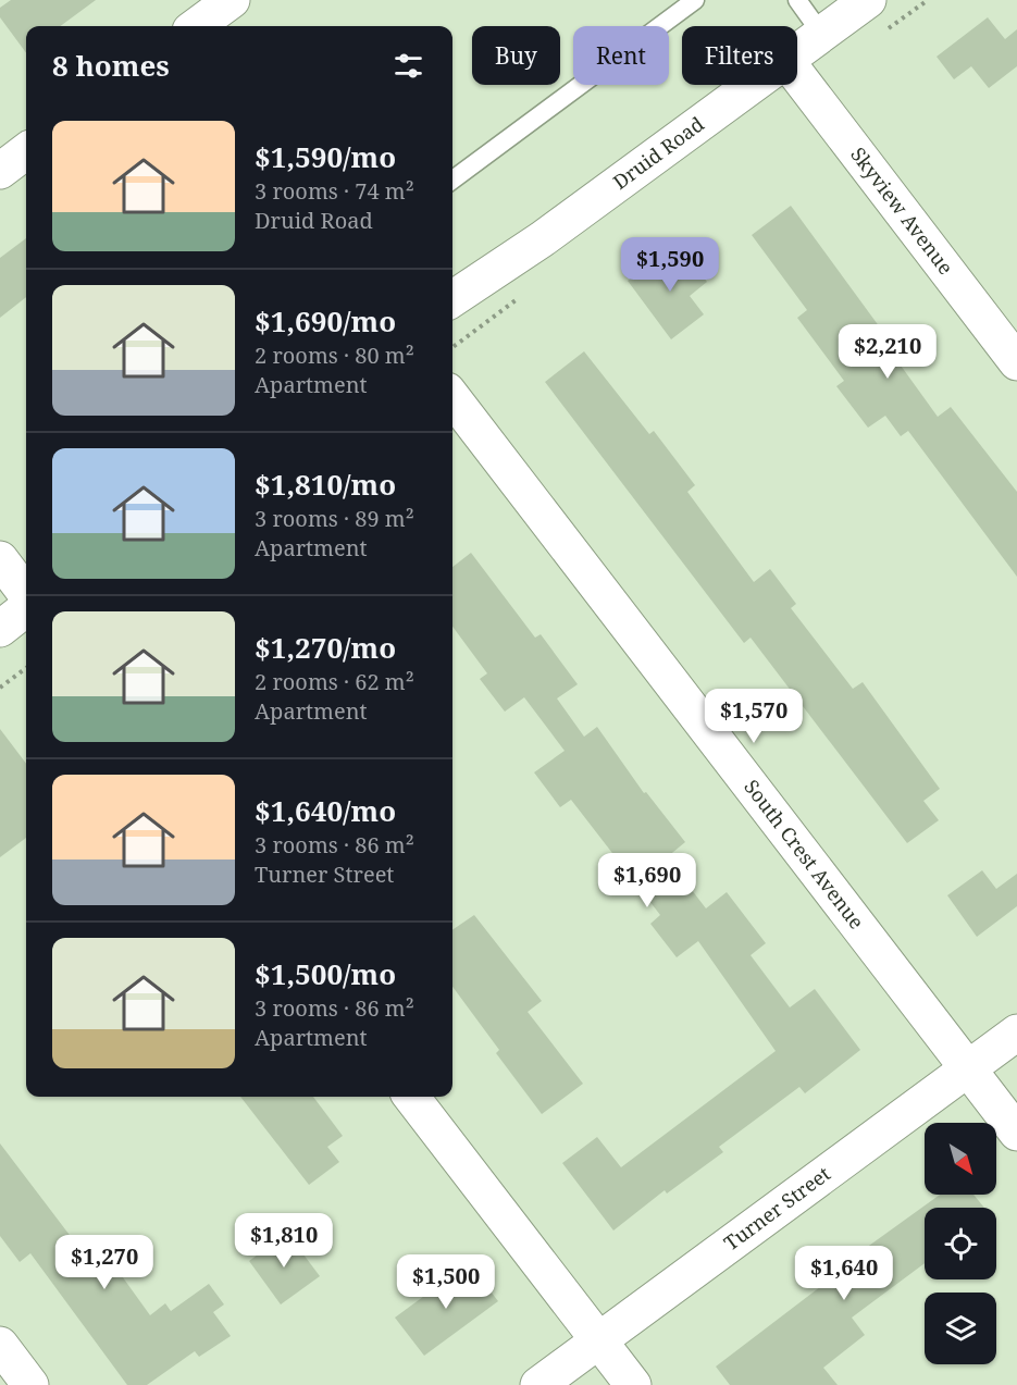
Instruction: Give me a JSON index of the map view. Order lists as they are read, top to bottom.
{
  "streets": {
    "street": [
      "Druid Road",
      "Skyview Avenue",
      "South Crest Avenue",
      "Turner Street"
    ]
  },
  "crossings": [
    ["South Crest Avenue", "Turner Street"]
  ],
  "north": "bottom right",
  "page": {
    "chip": ["Buy", "Rent", "Filters"],
    "heading": "8 homes",
    "list": [
      {
        "name": "$1,590/mo",
        "note": "3 rooms · 74 m² · Druid Road"
      },
      {
        "name": "$1,690/mo",
        "note": "2 rooms · 80 m² · Apartment"
      },
      {
        "name": "$1,810/mo",
        "note": "3 rooms · 89 m² · Apartment"
      },
      {
        "name": "$1,270/mo",
        "note": "2 rooms · 62 m² · Apartment"
      },
      {
        "name": "$1,640/mo",
        "note": "3 rooms · 86 m² · Turner Street"
      },
      {
        "name": "$1,500/mo",
        "note": "3 rooms · 86 m² · Apartment"
      }
    ],
    "price": [
      "$1,590",
      "$2,210",
      "$1,570",
      "$1,690",
      "$1,810",
      "$1,270",
      "$1,640",
      "$1,500"
    ]
  }
}
